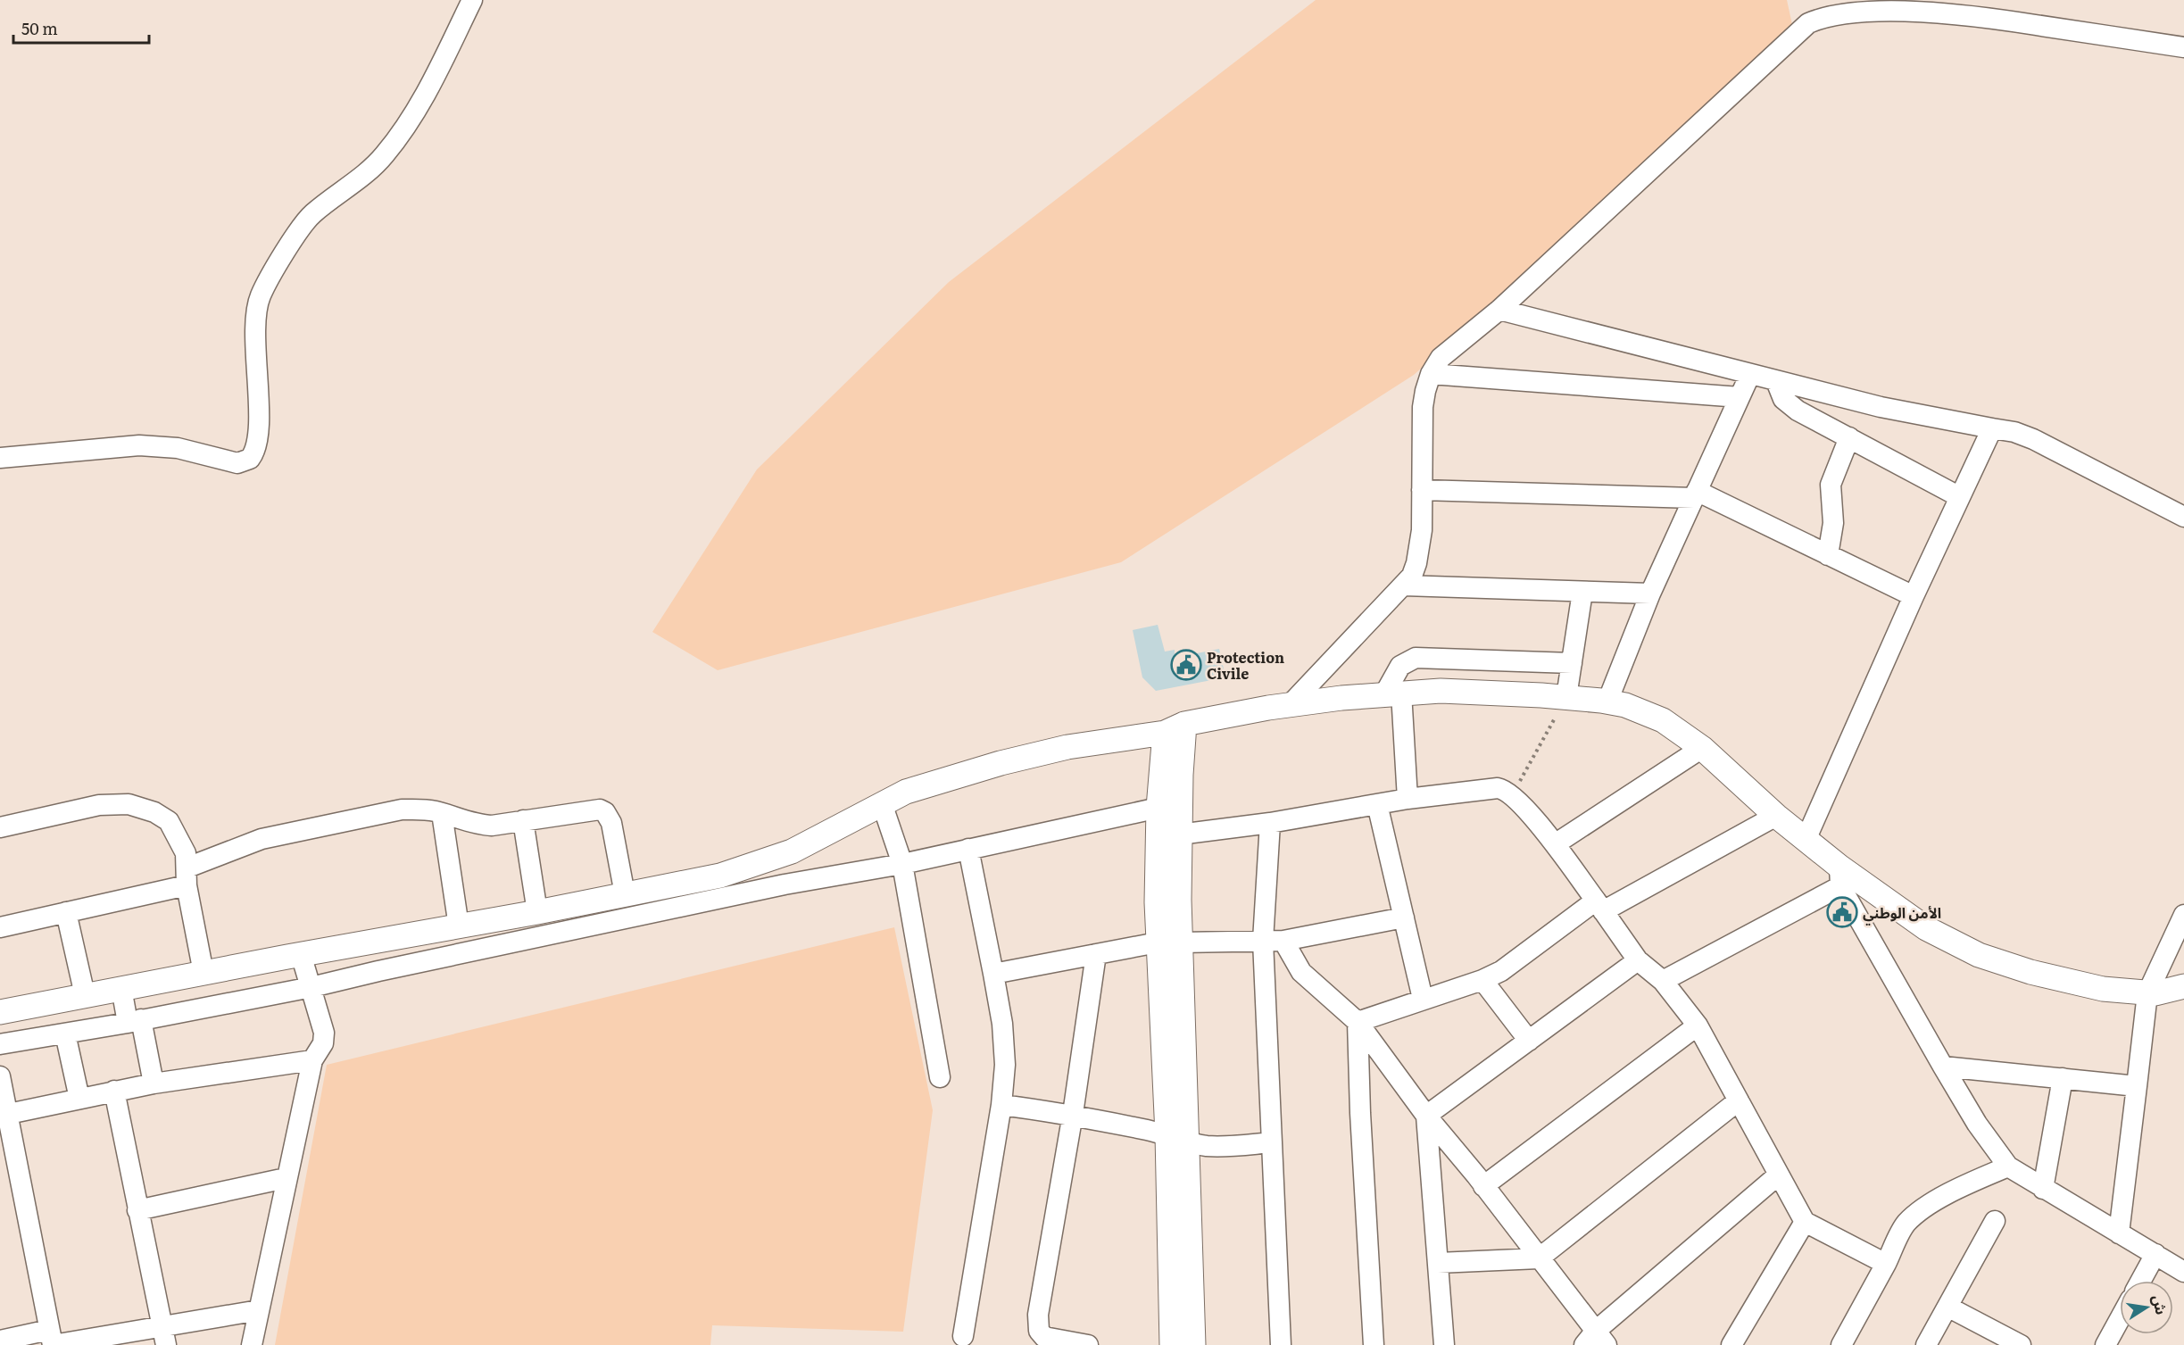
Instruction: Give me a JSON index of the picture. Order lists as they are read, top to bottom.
{
  "places": {
    "public building": ["Protection Civile", "الأمن الوطني"]
  },
  "scale_bar": "50 m",
  "north": "right"
}
